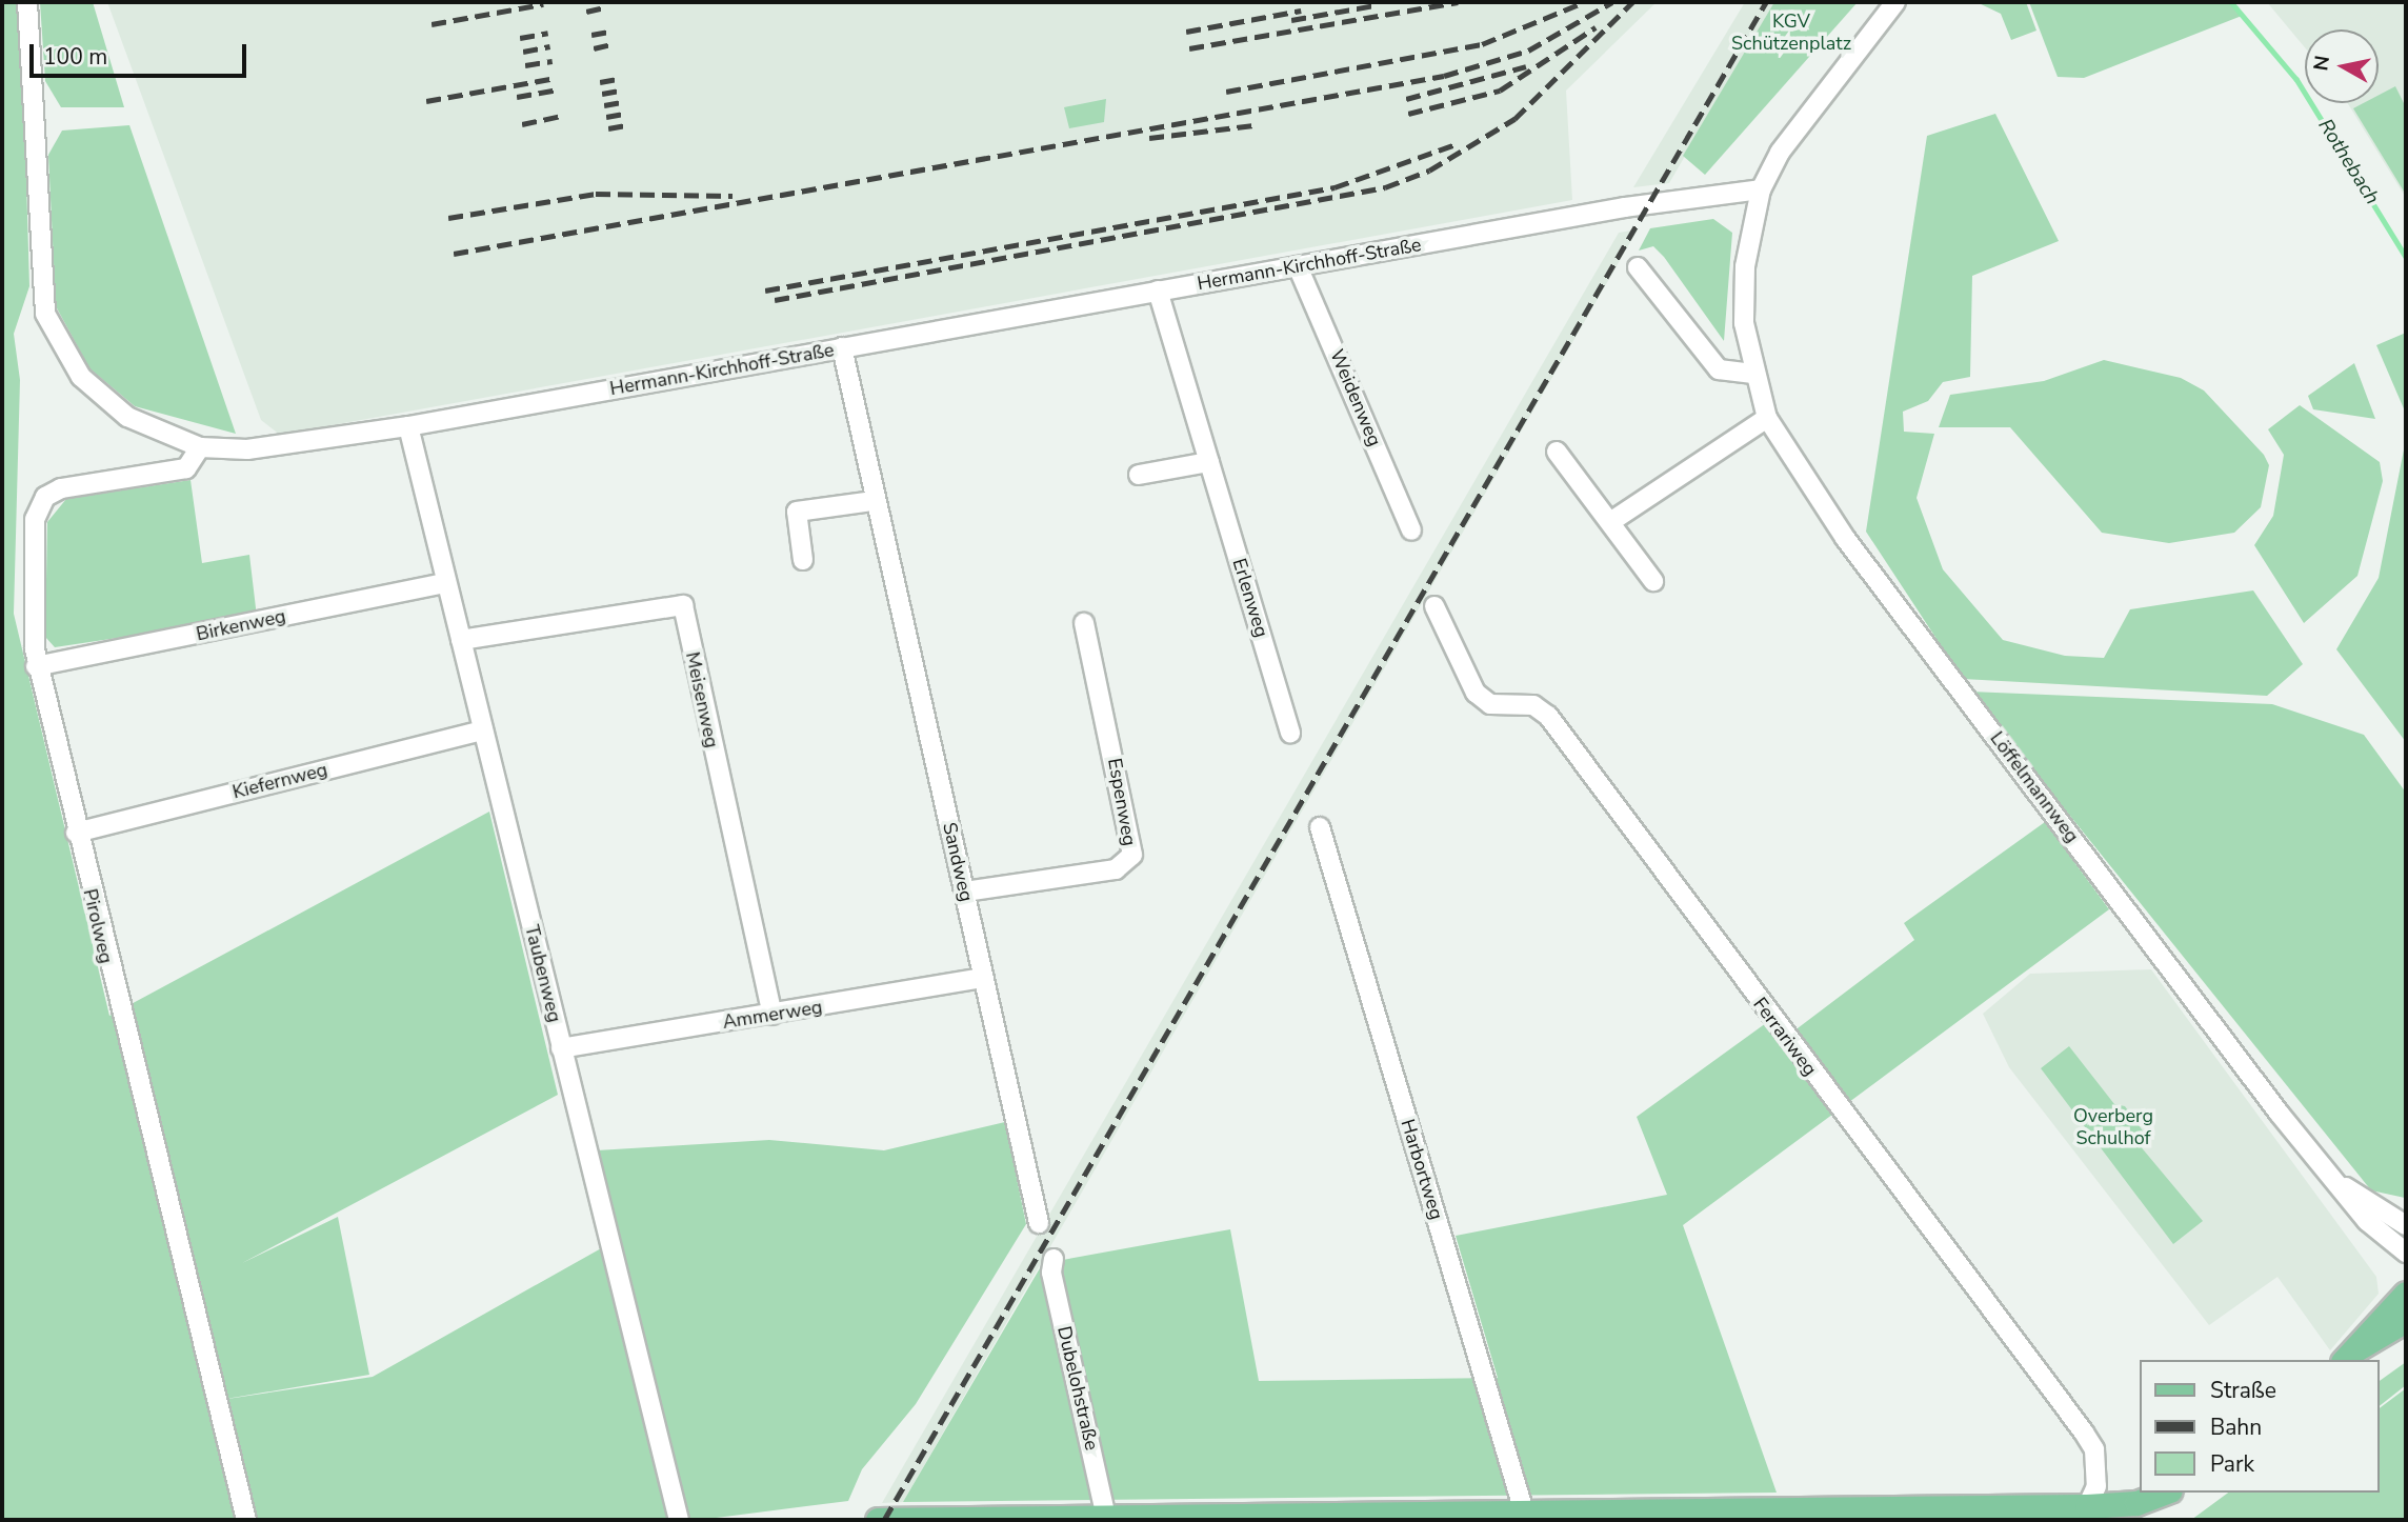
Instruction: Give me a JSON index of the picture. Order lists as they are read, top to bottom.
{
  "streets": {
    "street": [
      "Hermann-Kirchhoff-Straße",
      "Weidenweg",
      "Erlenweg",
      "Birkenweg",
      "Meisenweg",
      "Kiefernweg",
      "Löffelmannweg",
      "Espenweg",
      "Sandweg",
      "Pirolweg",
      "Taubenweg",
      "Ammerweg",
      "Ferrariweg",
      "Harbortweg",
      "Dubelohstraße"
    ]
  },
  "crossings": [
    ["Hermann-Kirchhoff-Straße", "Weidenweg"],
    ["Hermann-Kirchhoff-Straße", "Erlenweg"],
    ["Hermann-Kirchhoff-Straße", "Löffelmannweg"],
    ["Hermann-Kirchhoff-Straße", "Sandweg"],
    ["Hermann-Kirchhoff-Straße", "Pirolweg"],
    ["Hermann-Kirchhoff-Straße", "Taubenweg"],
    ["Birkenweg", "Pirolweg"],
    ["Birkenweg", "Taubenweg"],
    ["Meisenweg", "Taubenweg"],
    ["Meisenweg", "Ammerweg"],
    ["Kiefernweg", "Pirolweg"],
    ["Kiefernweg", "Taubenweg"],
    ["Espenweg", "Sandweg"],
    ["Sandweg", "Ammerweg"],
    ["Taubenweg", "Ammerweg"]
  ],
  "water": ["Rothebach"],
  "parks": ["KGV Schützenplatz", "Overberg Schulhof"],
  "legend": ["Straße", "Bahn", "Park"],
  "scale_bar": "100 m",
  "north": "left"
}
